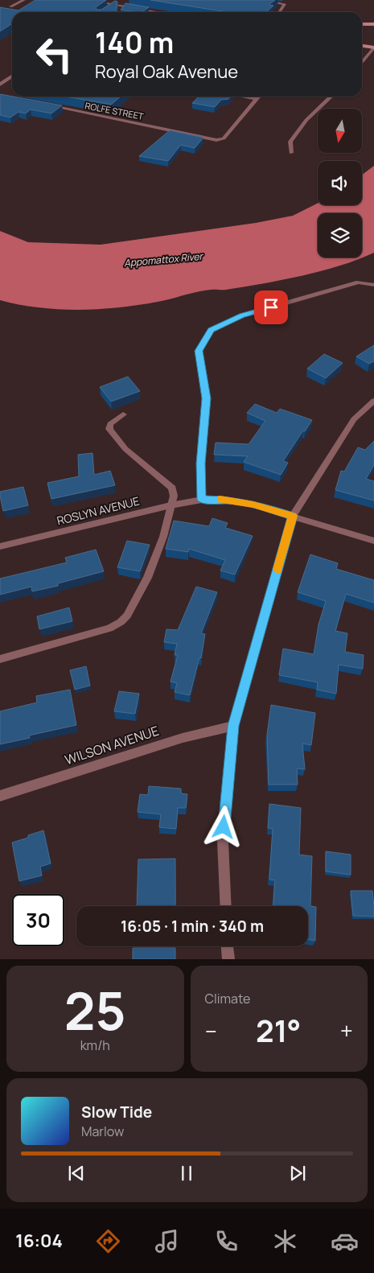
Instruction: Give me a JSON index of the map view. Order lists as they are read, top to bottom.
{
  "streets": {
    "street": ["ROLFE STREET", "ROSLYN AVENUE", "WILSON AVENUE"]
  },
  "water": ["Appomattox River"],
  "north": "bottom",
  "page": {
    "turn": ["140 m", "Royal Oak Avenue"],
    "limit": "30",
    "trip": "16:05 · 1 min · 340 m",
    "tile": [
      ["25", "km/h"],
      "Climate"
    ],
    "heat": ["−", "21°", "+"],
    "song": ["Slow Tide", "Marlow"],
    "tabs": "16:04"
  }
}
